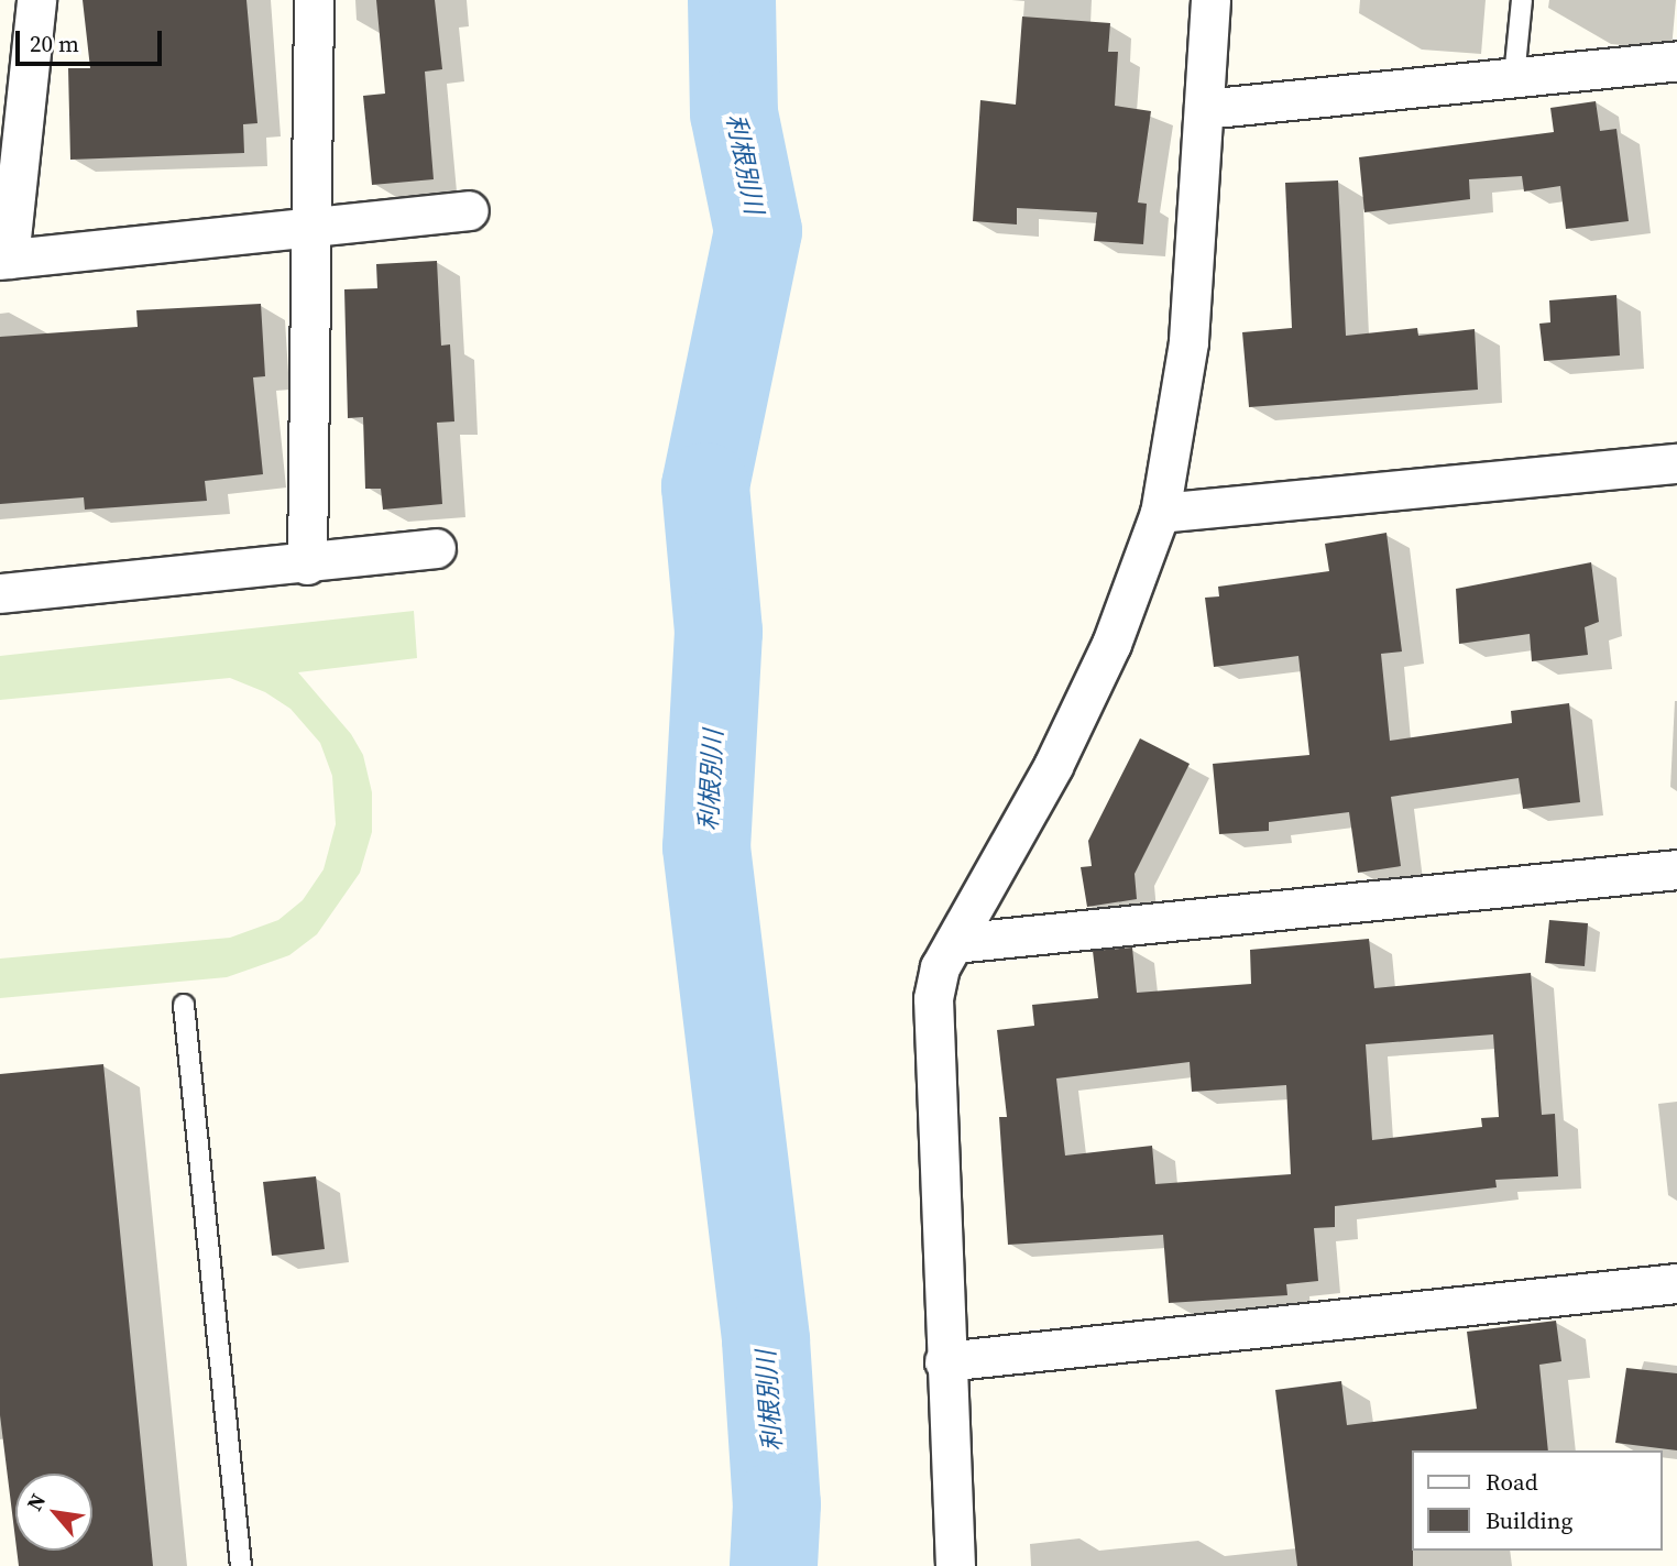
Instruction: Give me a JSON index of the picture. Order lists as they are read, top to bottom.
{
  "water": ["利根別川"],
  "legend": ["Road", "Building"],
  "scale_bar": "20 m",
  "north": "top left"
}
